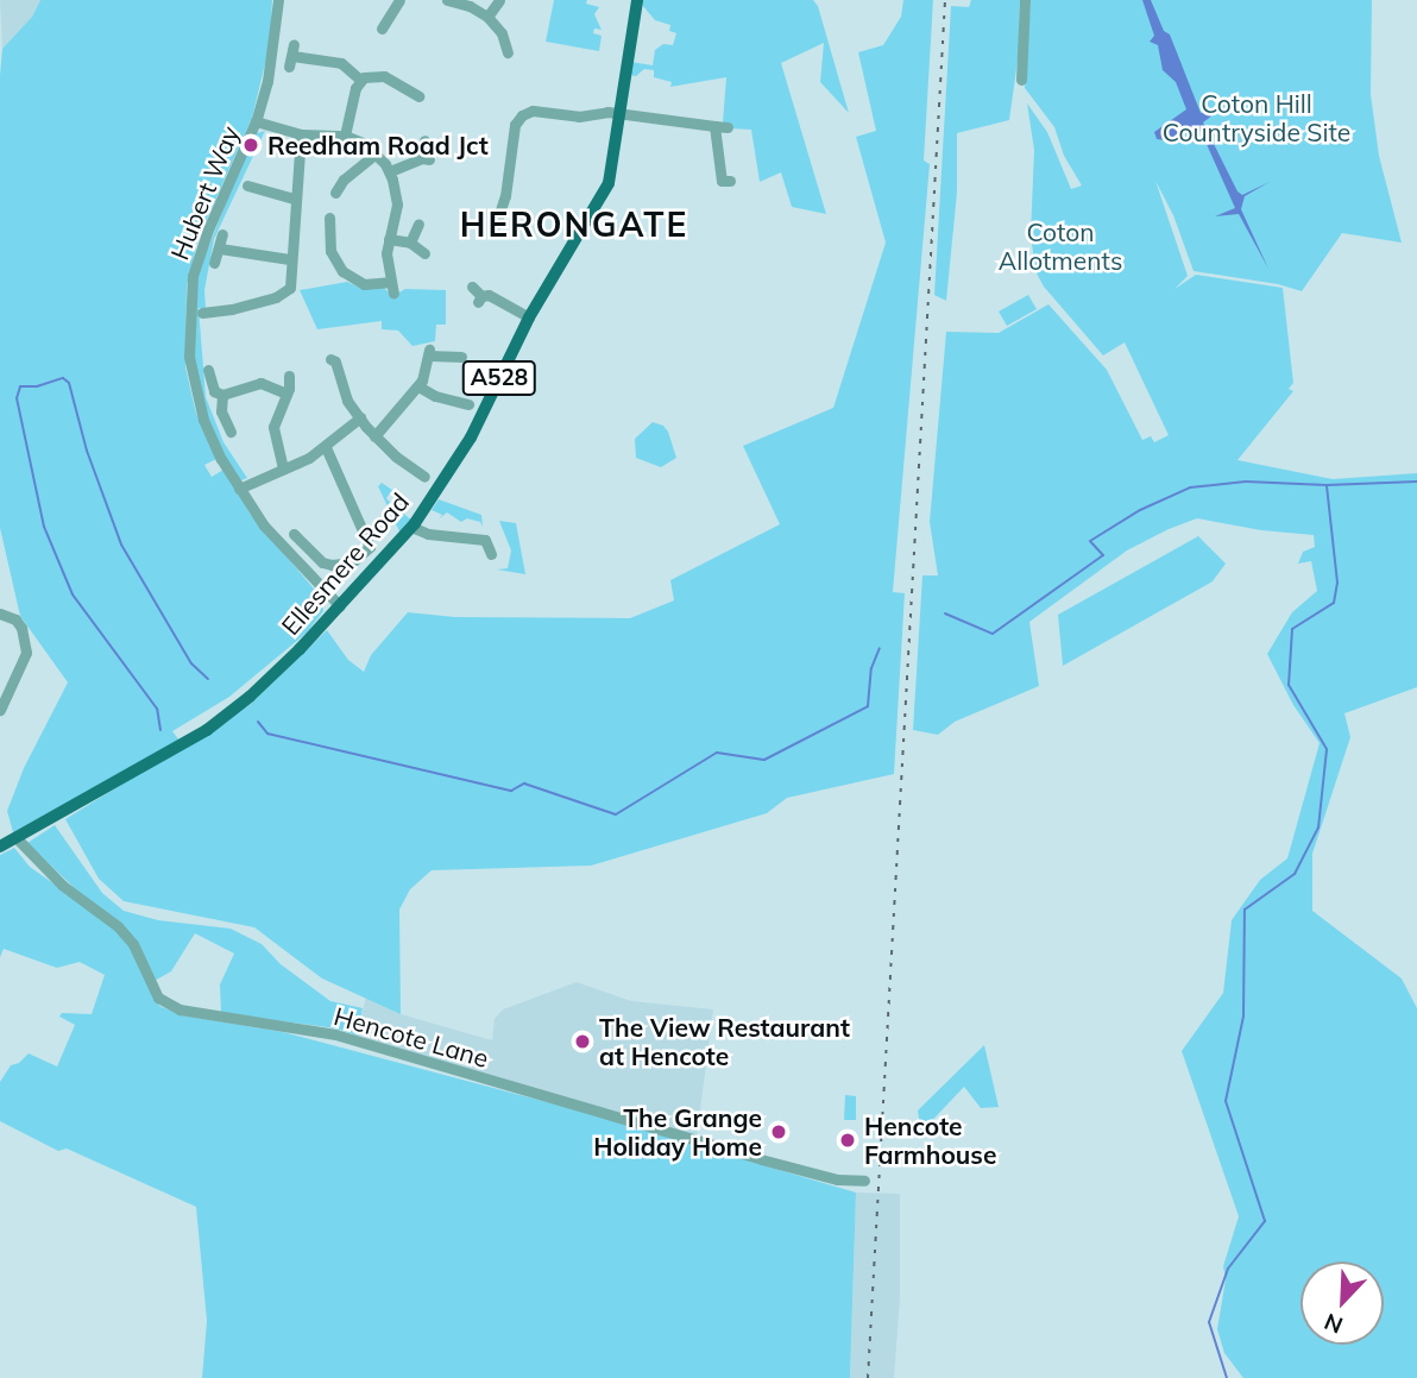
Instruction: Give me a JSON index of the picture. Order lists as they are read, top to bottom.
{
  "streets": {
    "main road": ["A528", "Ellesmere Road"],
    "street": ["Hubert Way", "Hencote Lane"]
  },
  "crossings": [
    ["Hubert Way", "Ellesmere Road"],
    ["Ellesmere Road", "Hencote Lane"]
  ],
  "districts": ["HERONGATE"],
  "parks": ["Coton Hill Countryside Site", "Coton Allotments"],
  "places": [
    "Reedham Road Jct",
    "The View Restaurant at Hencote",
    "The Grange Holiday Home",
    "Hencote Farmhouse"
  ],
  "north": "bottom left"
}
